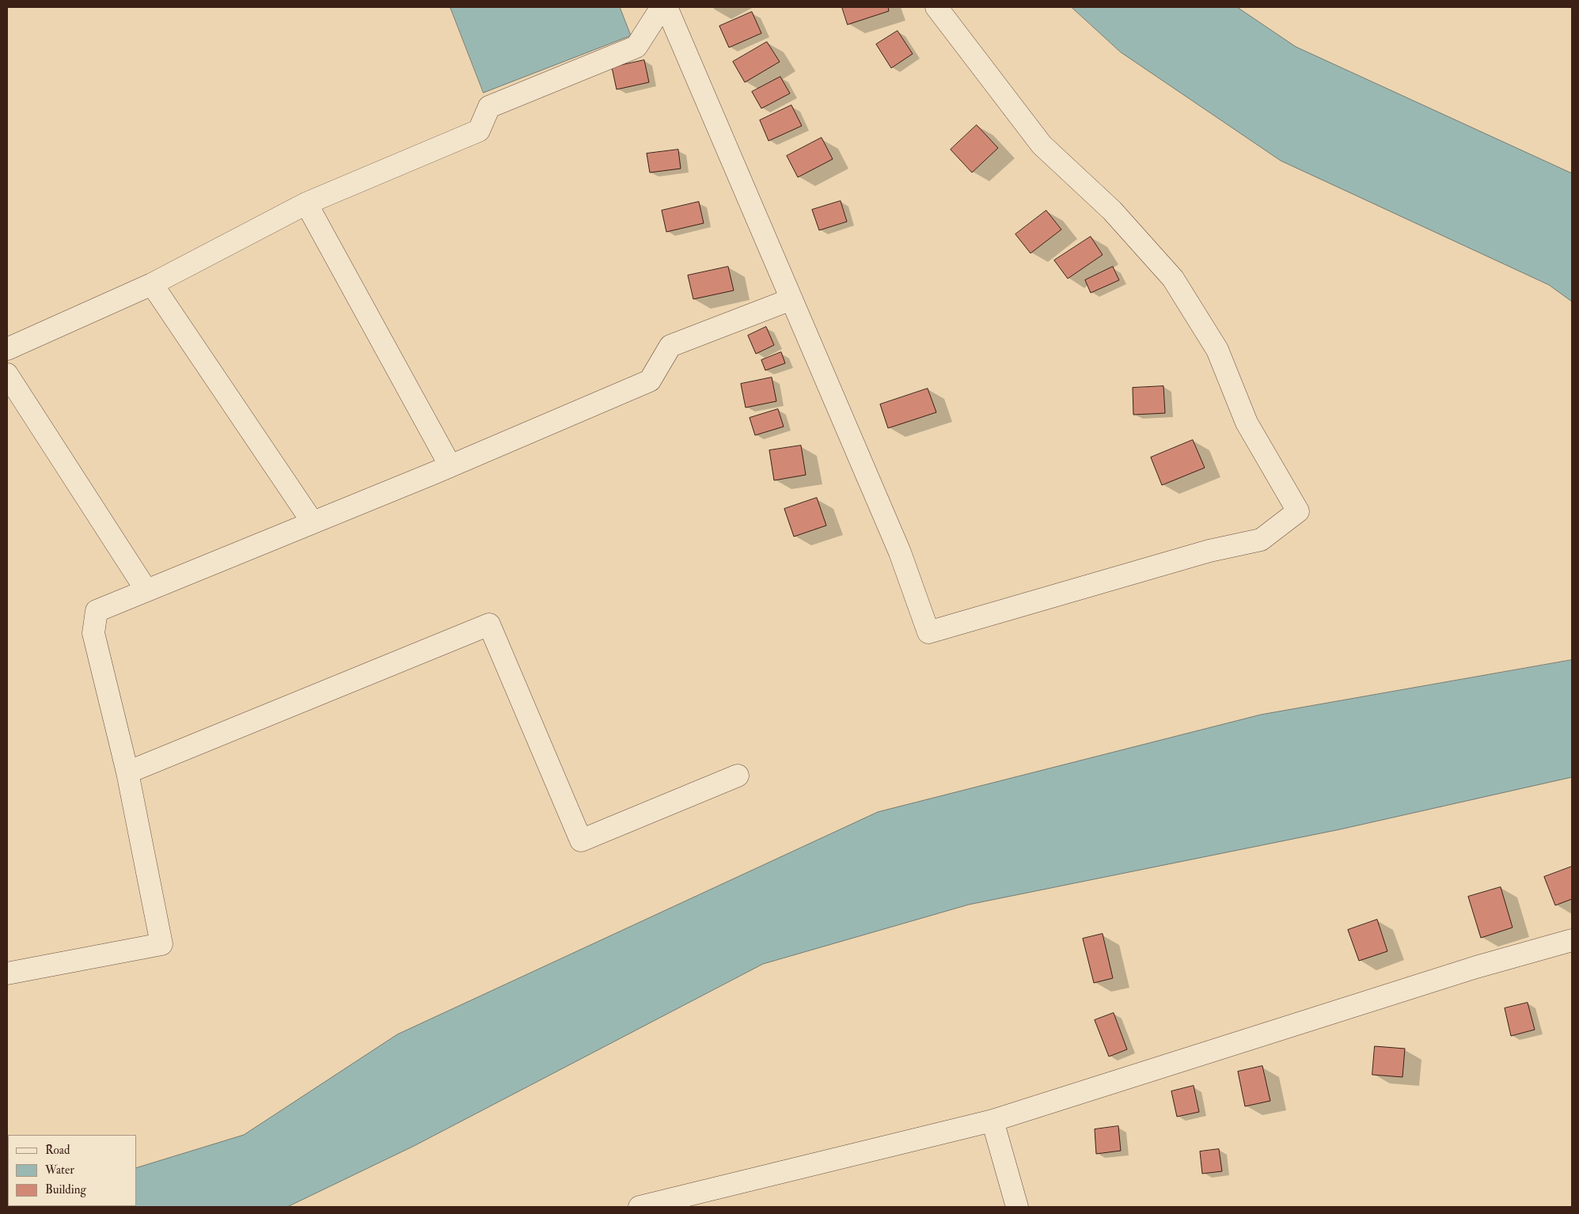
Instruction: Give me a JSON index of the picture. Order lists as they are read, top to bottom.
{
  "legend": ["Road", "Water", "Building"]
}
